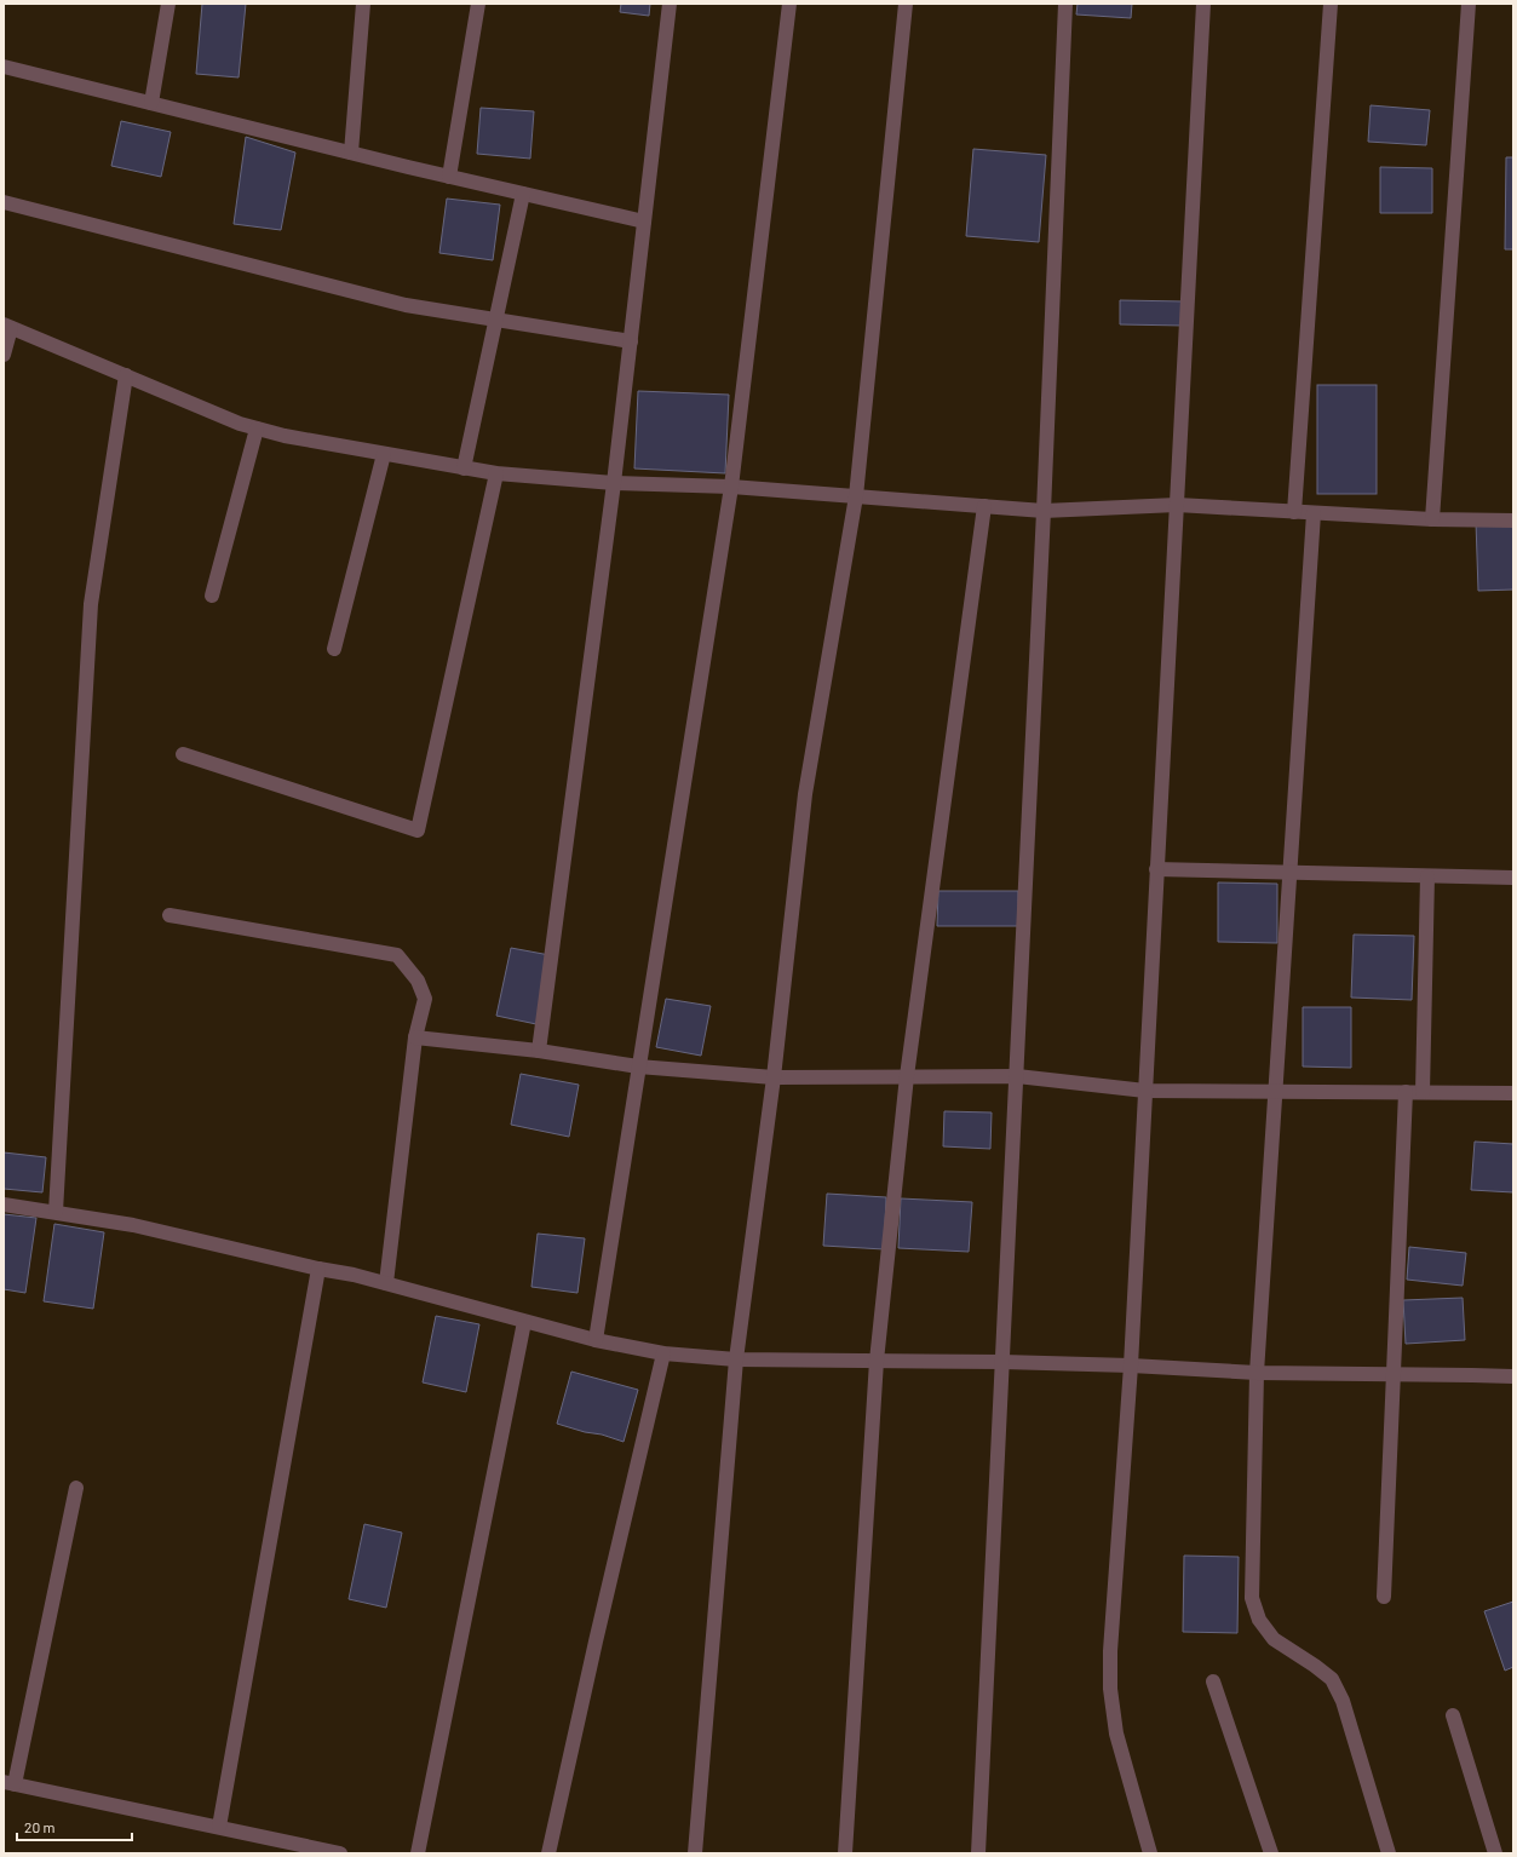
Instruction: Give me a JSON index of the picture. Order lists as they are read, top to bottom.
{
  "scale_bar": "20 m"
}
